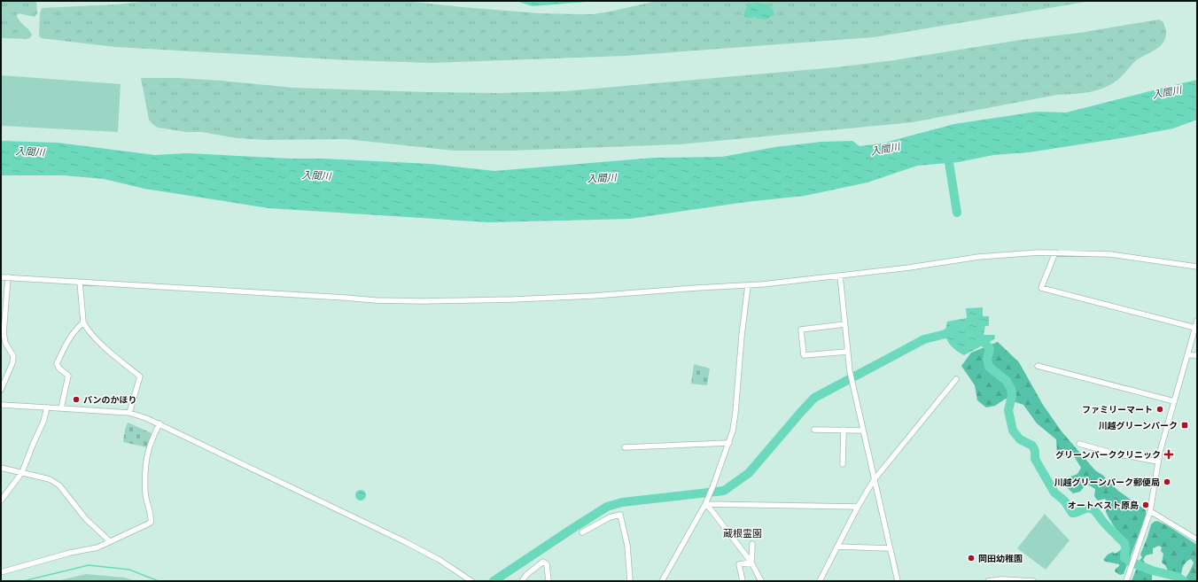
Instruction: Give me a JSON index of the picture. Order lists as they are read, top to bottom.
{
  "districts": ["蔵根霊園"],
  "water": ["入間川"],
  "places": {
    "other": [
      "パンのかほり",
      "ファミリーマート",
      "川越グリーンパーク郵便局",
      "オートベスト原島",
      "岡田幼稚園"
    ],
    "transit": ["川越グリーンパーク"],
    "health": ["グリーンパーククリニック"]
  }
}
